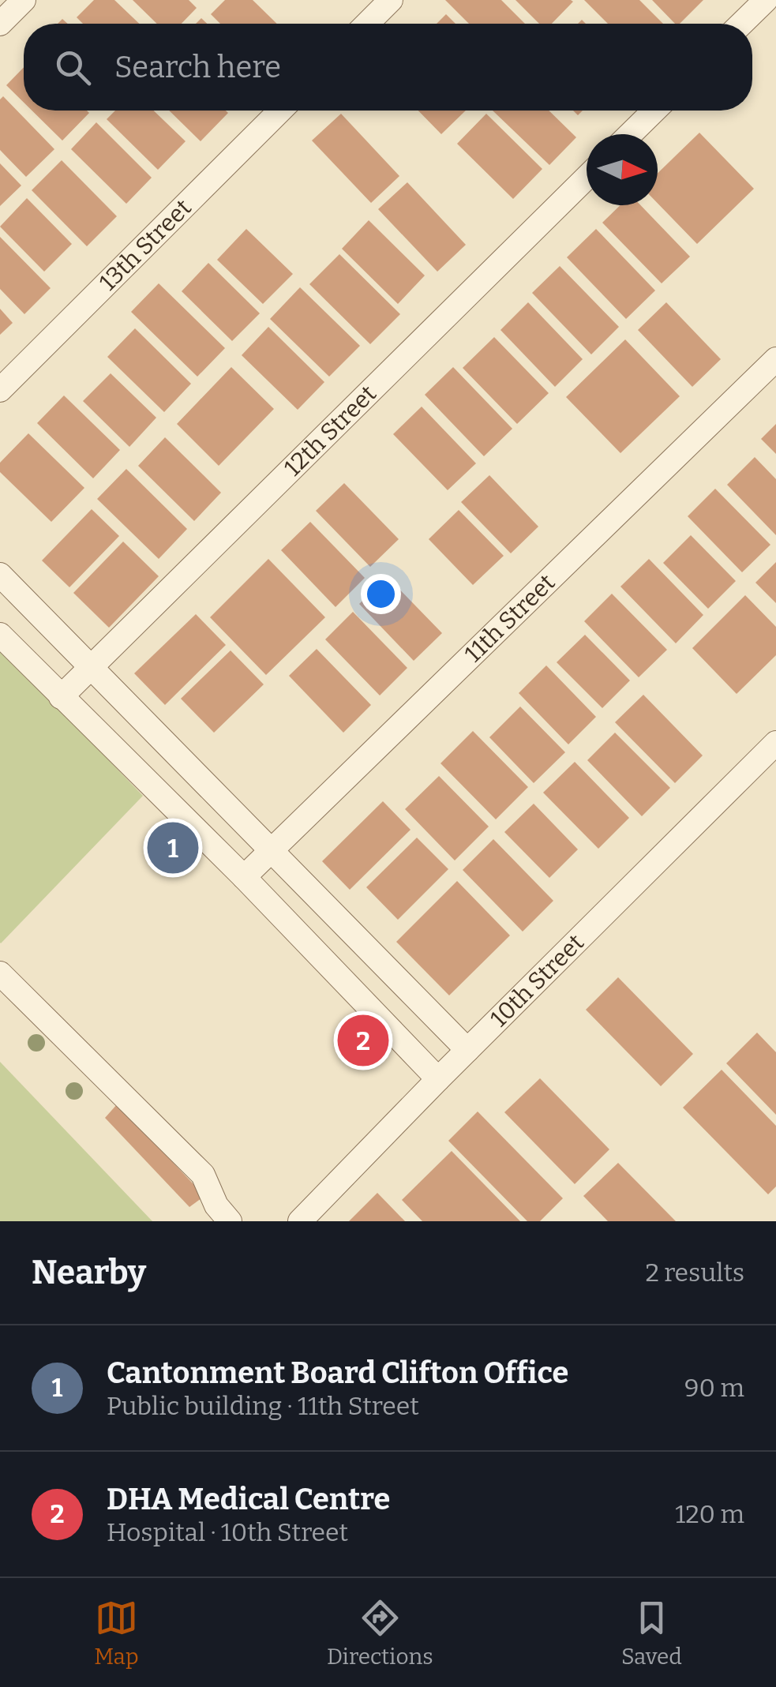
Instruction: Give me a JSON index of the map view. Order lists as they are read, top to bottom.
{
  "streets": {
    "street": [
      "13th Street",
      "12th Street",
      "11th Street",
      "10th Street"
    ]
  },
  "north": "right",
  "page": {
    "search": "Search here",
    "pins": ["1", "2"],
    "heading": ["Nearby", "2 results"],
    "list": [
      {
        "mark": "1",
        "name": "Cantonment Board Clifton Office",
        "note": "Public building · 11th Street",
        "value": "90 m"
      },
      {
        "mark": "2",
        "name": "DHA Medical Centre",
        "note": "Hospital · 10th Street",
        "value": "120 m"
      }
    ],
    "nav": ["Map", "Directions", "Saved"]
  }
}
